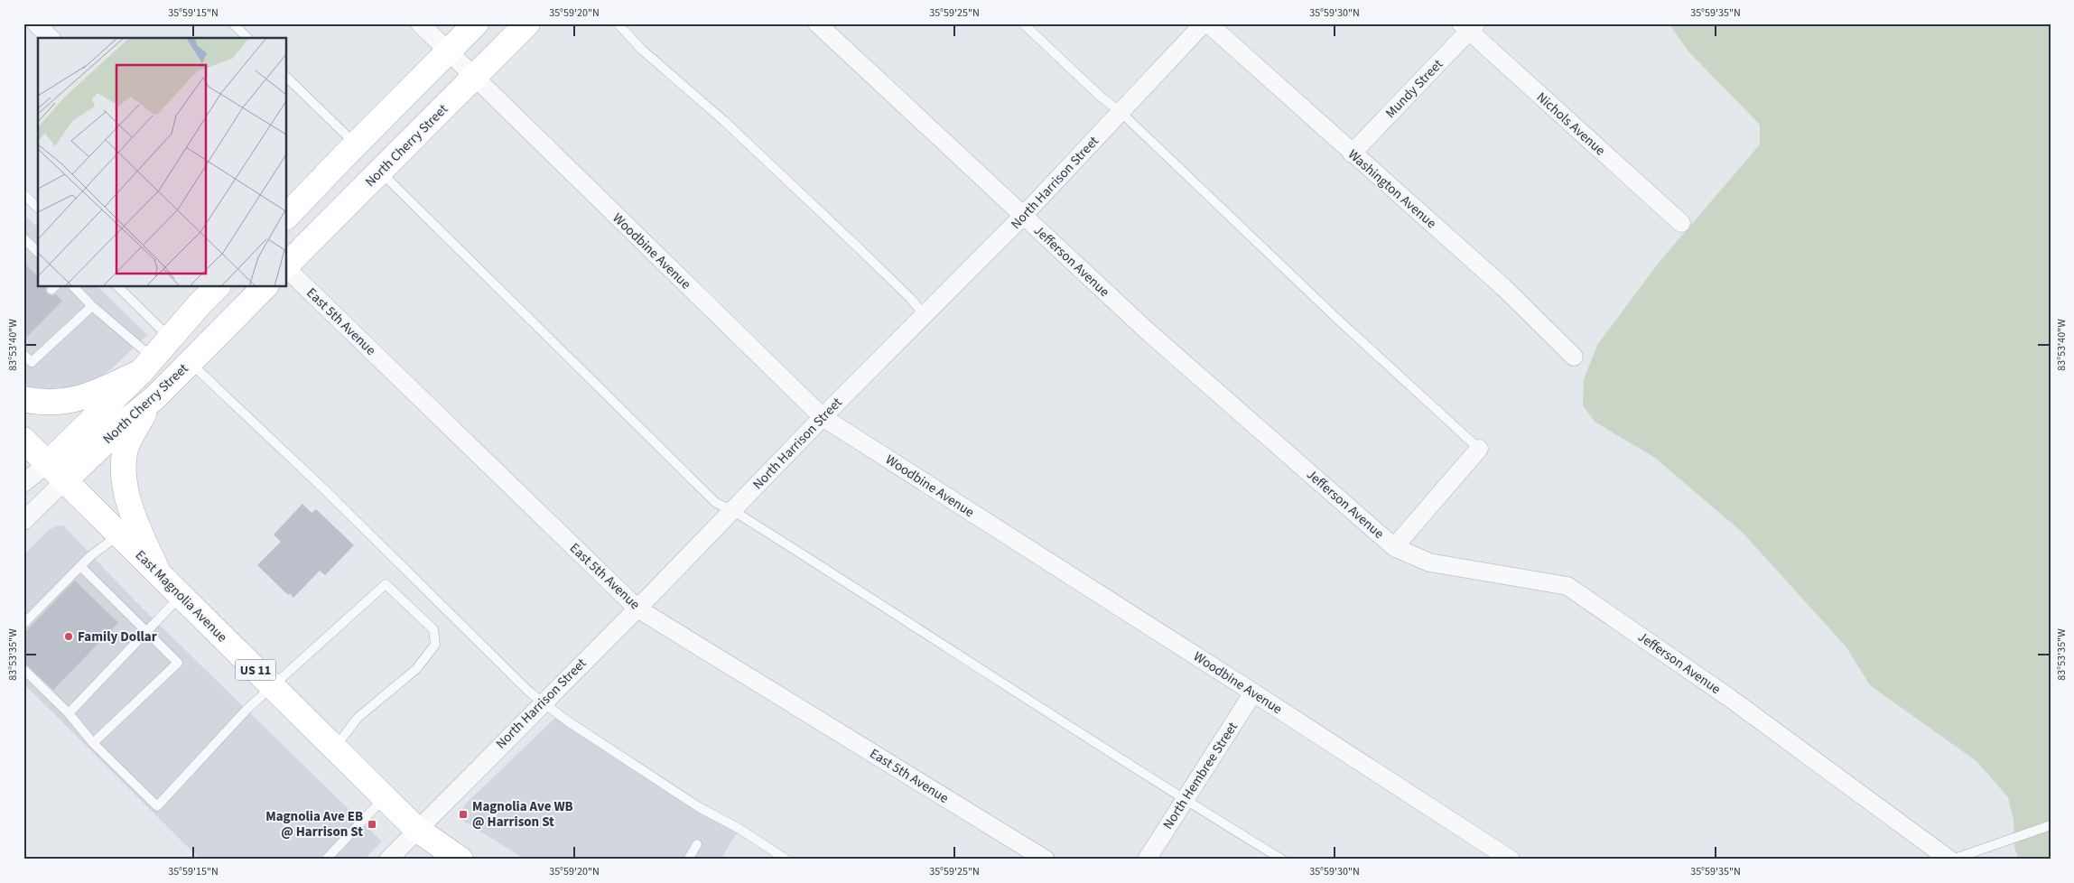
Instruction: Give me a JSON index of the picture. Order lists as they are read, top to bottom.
{
  "streets": {
    "main road": ["North Cherry Street", "East Magnolia Avenue", "US 11"],
    "street": [
      "Mundy Street",
      "Nichols Avenue",
      "North Harrison Street",
      "Washington Avenue",
      "Woodbine Avenue",
      "Jefferson Avenue",
      "East 5th Avenue",
      "North Hembree Street"
    ]
  },
  "crossings": [
    ["Mundy Street", "Nichols Avenue"],
    ["Mundy Street", "Washington Avenue"],
    ["North Cherry Street", "Woodbine Avenue"],
    ["North Cherry Street", "East Magnolia Avenue"],
    ["North Harrison Street", "Woodbine Avenue"],
    ["North Harrison Street", "Jefferson Avenue"],
    ["North Harrison Street", "East 5th Avenue"],
    ["North Harrison Street", "East Magnolia Avenue"],
    ["Woodbine Avenue", "North Hembree Street"]
  ],
  "places": {
    "other": ["Family Dollar"],
    "transit": ["Magnolia Ave WB @ Harrison St", "Magnolia Ave EB @ Harrison St"]
  },
  "coordinates": [
    "35°59'15\"N",
    "35°59'20\"N",
    "35°59'25\"N",
    "35°59'30\"N",
    "35°59'35\"N",
    "83°53'40\"W",
    "83°53'35\"W"
  ]
}
